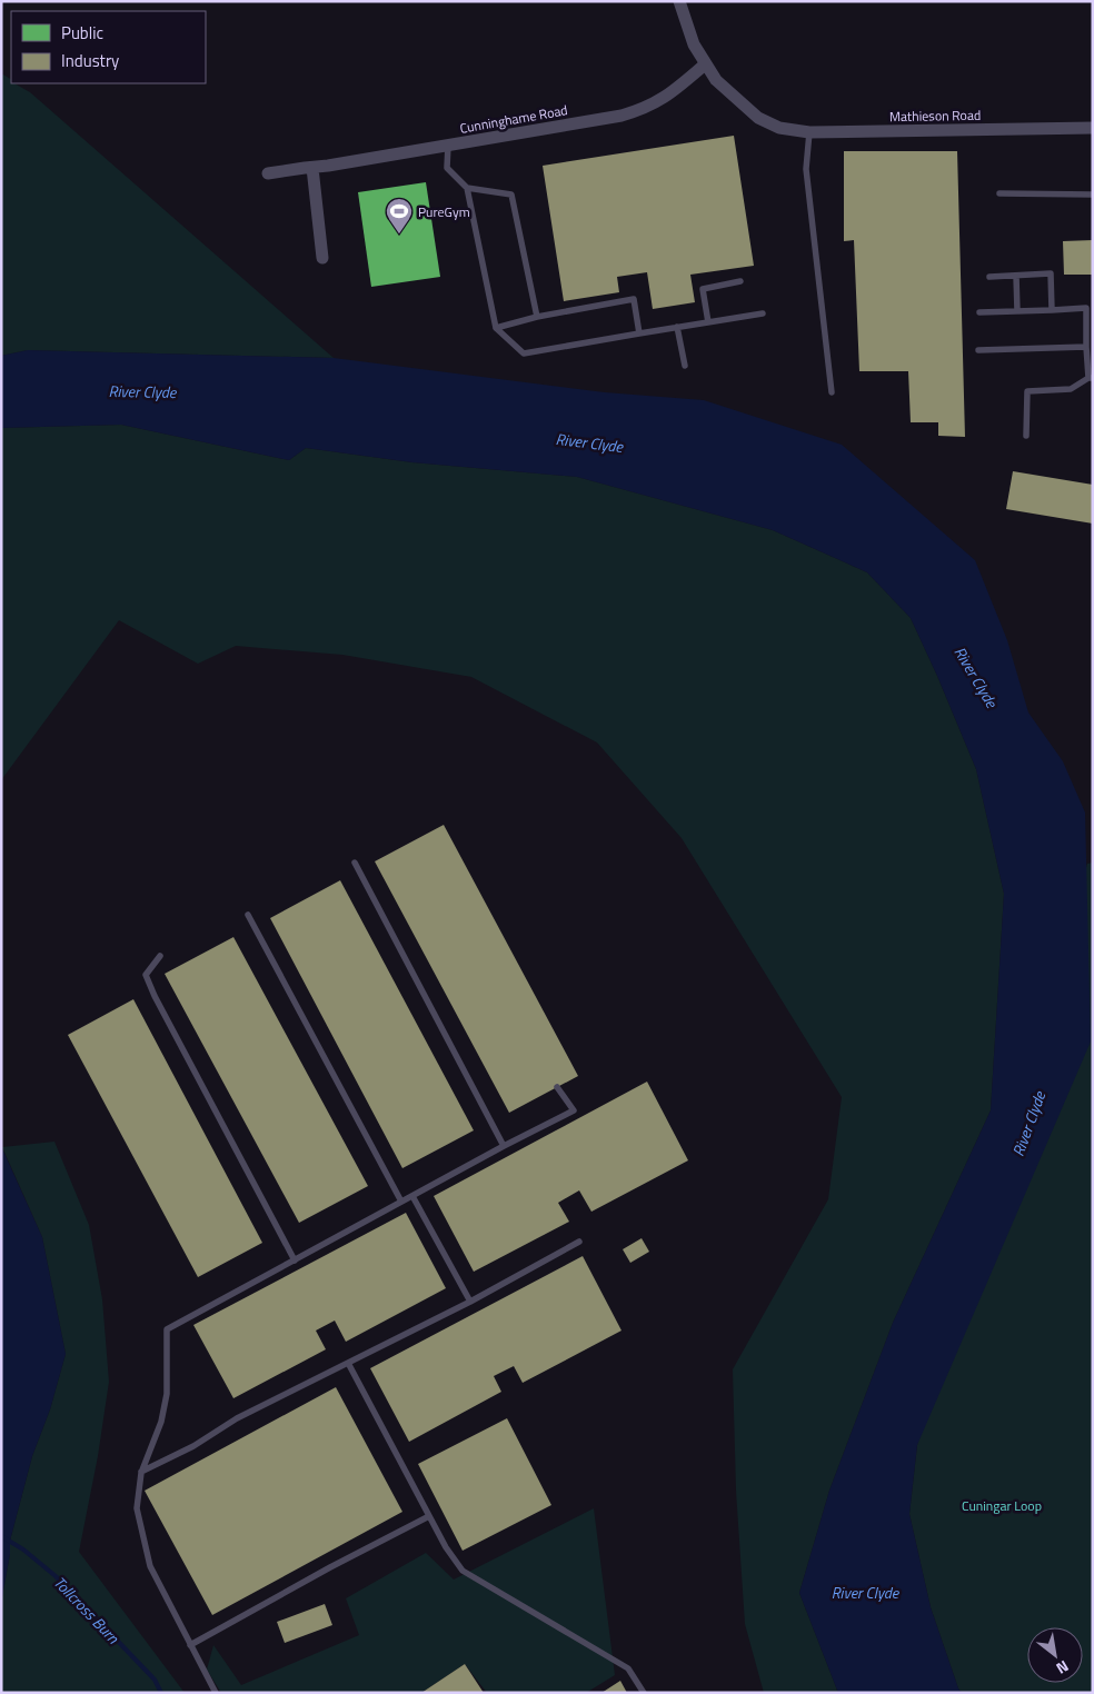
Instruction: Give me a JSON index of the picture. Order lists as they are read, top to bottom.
{
  "streets": {
    "street": ["Mathieson Road", "Cunninghame Road"]
  },
  "crossings": [
    ["Mathieson Road", "Cunninghame Road"]
  ],
  "water": ["River Clyde", "Tollcross Burn"],
  "parks": ["Cuningar Loop"],
  "places": {
    "sports": ["PureGym"]
  },
  "legend": ["Public", "Industry"],
  "north": "bottom right"
}
